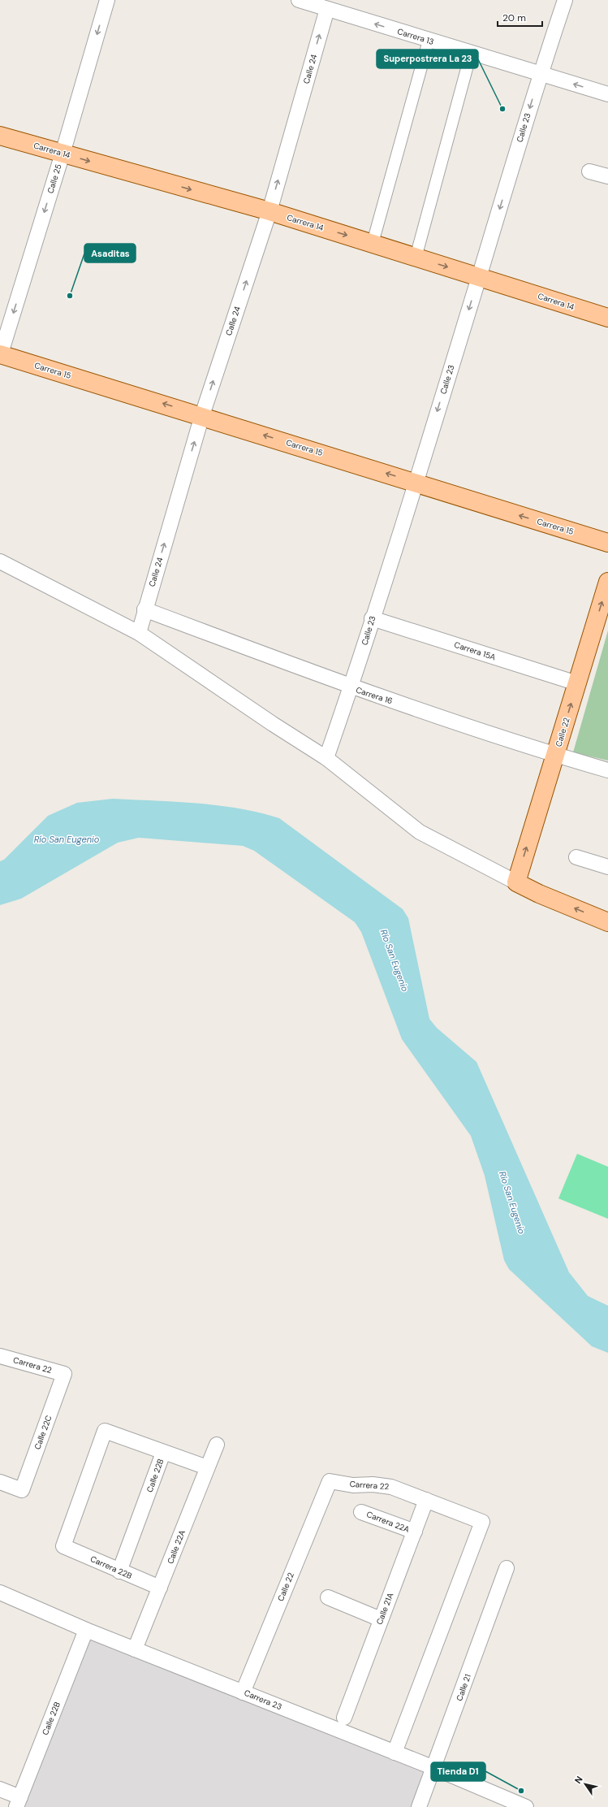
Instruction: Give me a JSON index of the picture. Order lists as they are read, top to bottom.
{
  "streets": {
    "main road": ["Carrera 14", "Carrera 15", "Calle 22"],
    "street": [
      "Carrera 13",
      "Calle 24",
      "Calle 23",
      "Calle 25",
      "Carrera 15A",
      "Carrera 16",
      "Carrera 22",
      "Calle 22C",
      "Calle 22B",
      "Carrera 22A",
      "Calle 22A",
      "Carrera 22B",
      "Calle 21A",
      "Calle 21",
      "Carrera 23"
    ]
  },
  "crossings": [
    ["Carrera 13", "Calle 24"],
    ["Carrera 13", "Calle 23"],
    ["Calle 24", "Carrera 14"],
    ["Calle 24", "Carrera 15"],
    ["Calle 24", "Carrera 16"],
    ["Calle 23", "Carrera 14"],
    ["Calle 23", "Carrera 15"],
    ["Calle 23", "Carrera 15A"],
    ["Calle 23", "Carrera 16"],
    ["Carrera 14", "Calle 25"],
    ["Calle 25", "Carrera 15"],
    ["Carrera 15A", "Calle 22"],
    ["Carrera 16", "Calle 22"],
    ["Calle 22", "Carrera 22"],
    ["Calle 22", "Carrera 23"],
    ["Carrera 22", "Calle 22C"],
    ["Carrera 22", "Calle 21A"],
    ["Carrera 22", "Carrera 23"],
    ["Calle 22B", "Carrera 22B"],
    ["Calle 22B", "Carrera 23"],
    ["Carrera 22A", "Calle 21A"],
    ["Calle 22A", "Carrera 22B"],
    ["Calle 22A", "Carrera 23"],
    ["Calle 21", "Carrera 23"]
  ],
  "one_way": [
    "Carrera 13",
    "Carrera 14",
    "Calle 25",
    "Carrera 15",
    "Calle 22"
  ],
  "water": ["Río San Eugenio"],
  "places": ["Superpostrera La 23", "Asaditas", "Tienda D1"],
  "scale_bar": "20 m",
  "north": "top left"
}
